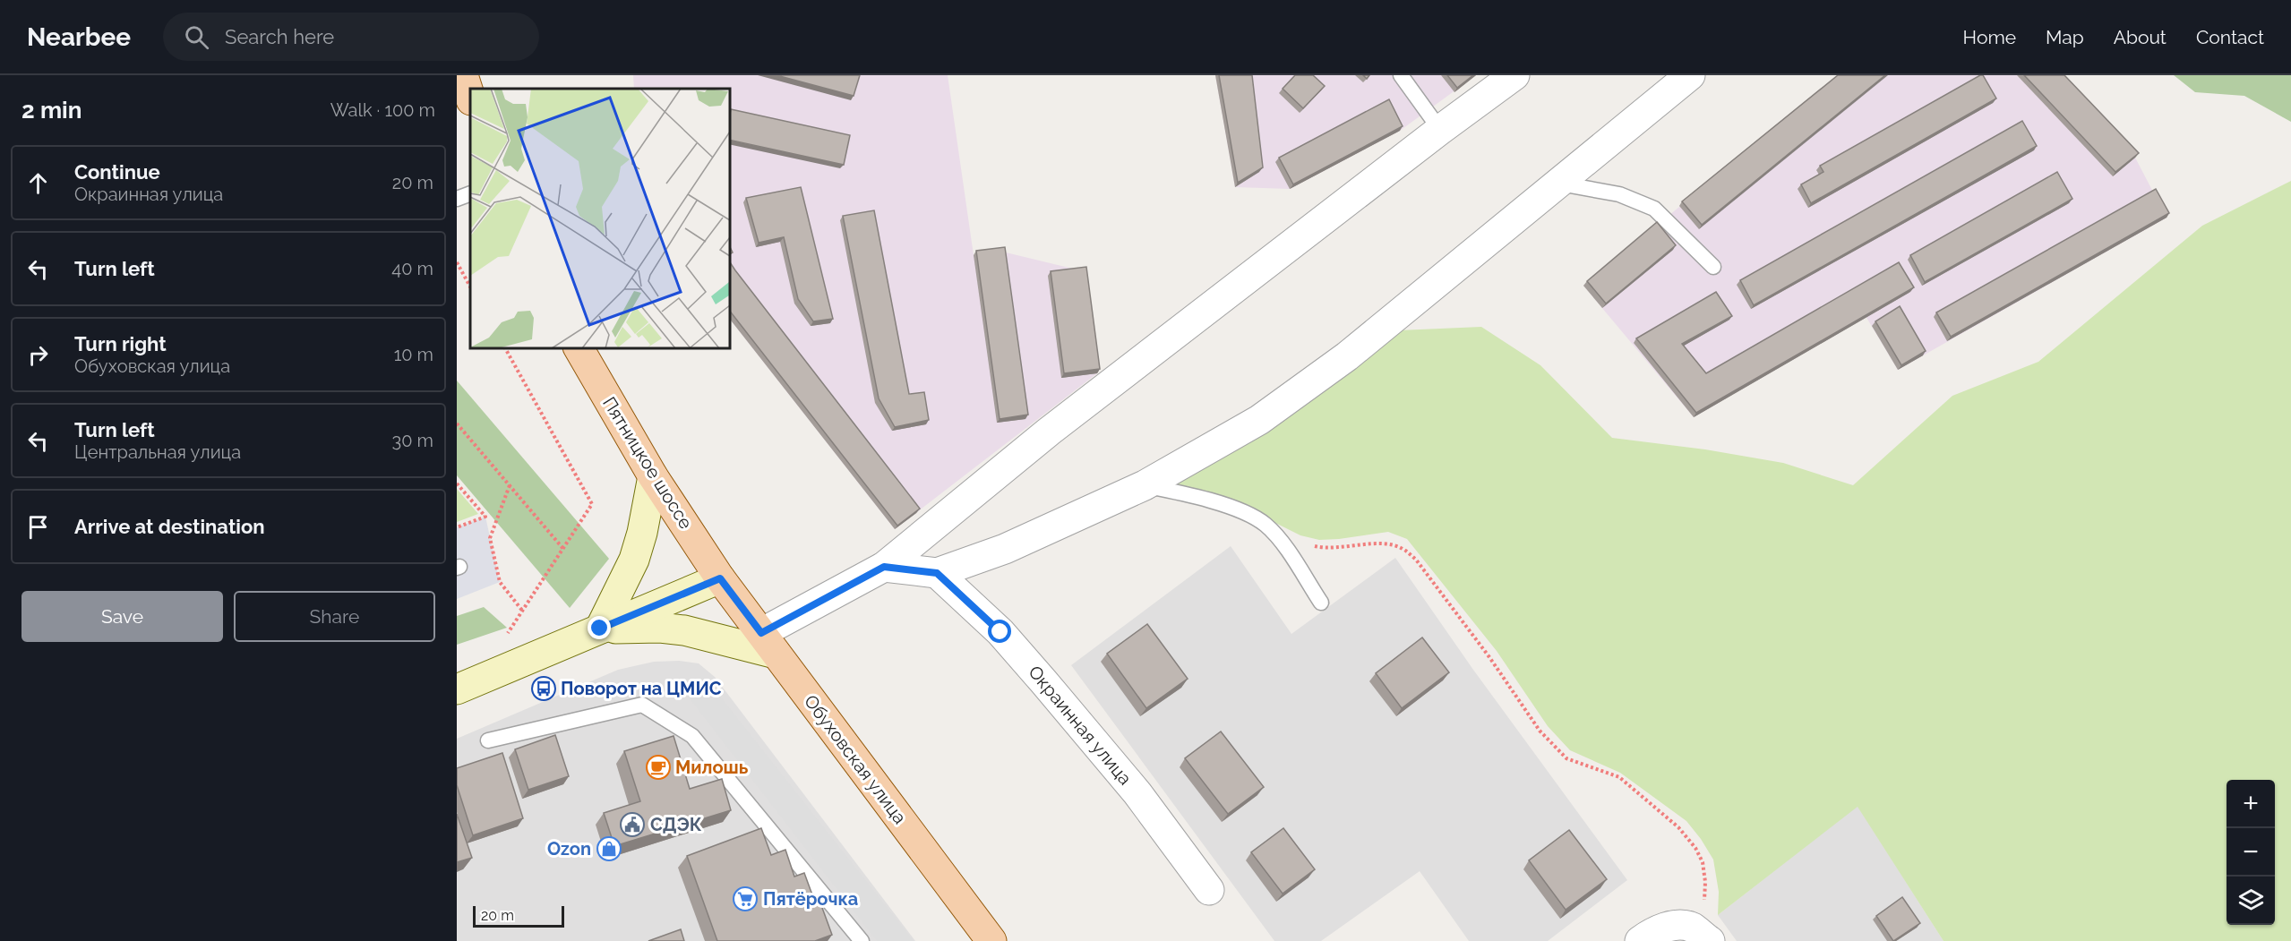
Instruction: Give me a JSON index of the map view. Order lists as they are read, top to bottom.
{
  "streets": {
    "main road": ["Пятницкое шоссе", "Обуховская улица"],
    "street": ["Окраинная улица"]
  },
  "crossings": [
    ["Пятницкое шоссе", "Обуховская улица"]
  ],
  "places": {
    "bus stop": ["Поворот на ЦМИС"],
    "cafe": ["Милошь"],
    "public building": ["СДЭК"],
    "shop": ["Ozon"],
    "supermarket": ["Пятёрочка"]
  },
  "scale_bar": "20 m",
  "page": {
    "header": "Nearbee",
    "search": "Search here",
    "nav": [
      "Home",
      "Map",
      "About",
      "Contact"
    ],
    "heading": ["2 min", "Walk · 100 m"],
    "list": [
      ["Continue", "Окраинная улица", "20 m"],
      ["Turn left", "40 m"],
      ["Turn right", "Обуховская улица", "10 m"],
      ["Turn left", "Центральная улица", "30 m"],
      "Arrive at destination"
    ],
    "buttons": ["Save", "Share"],
    "map_buttons": ["+", "−"],
    "scale": "20 m"
  }
}
